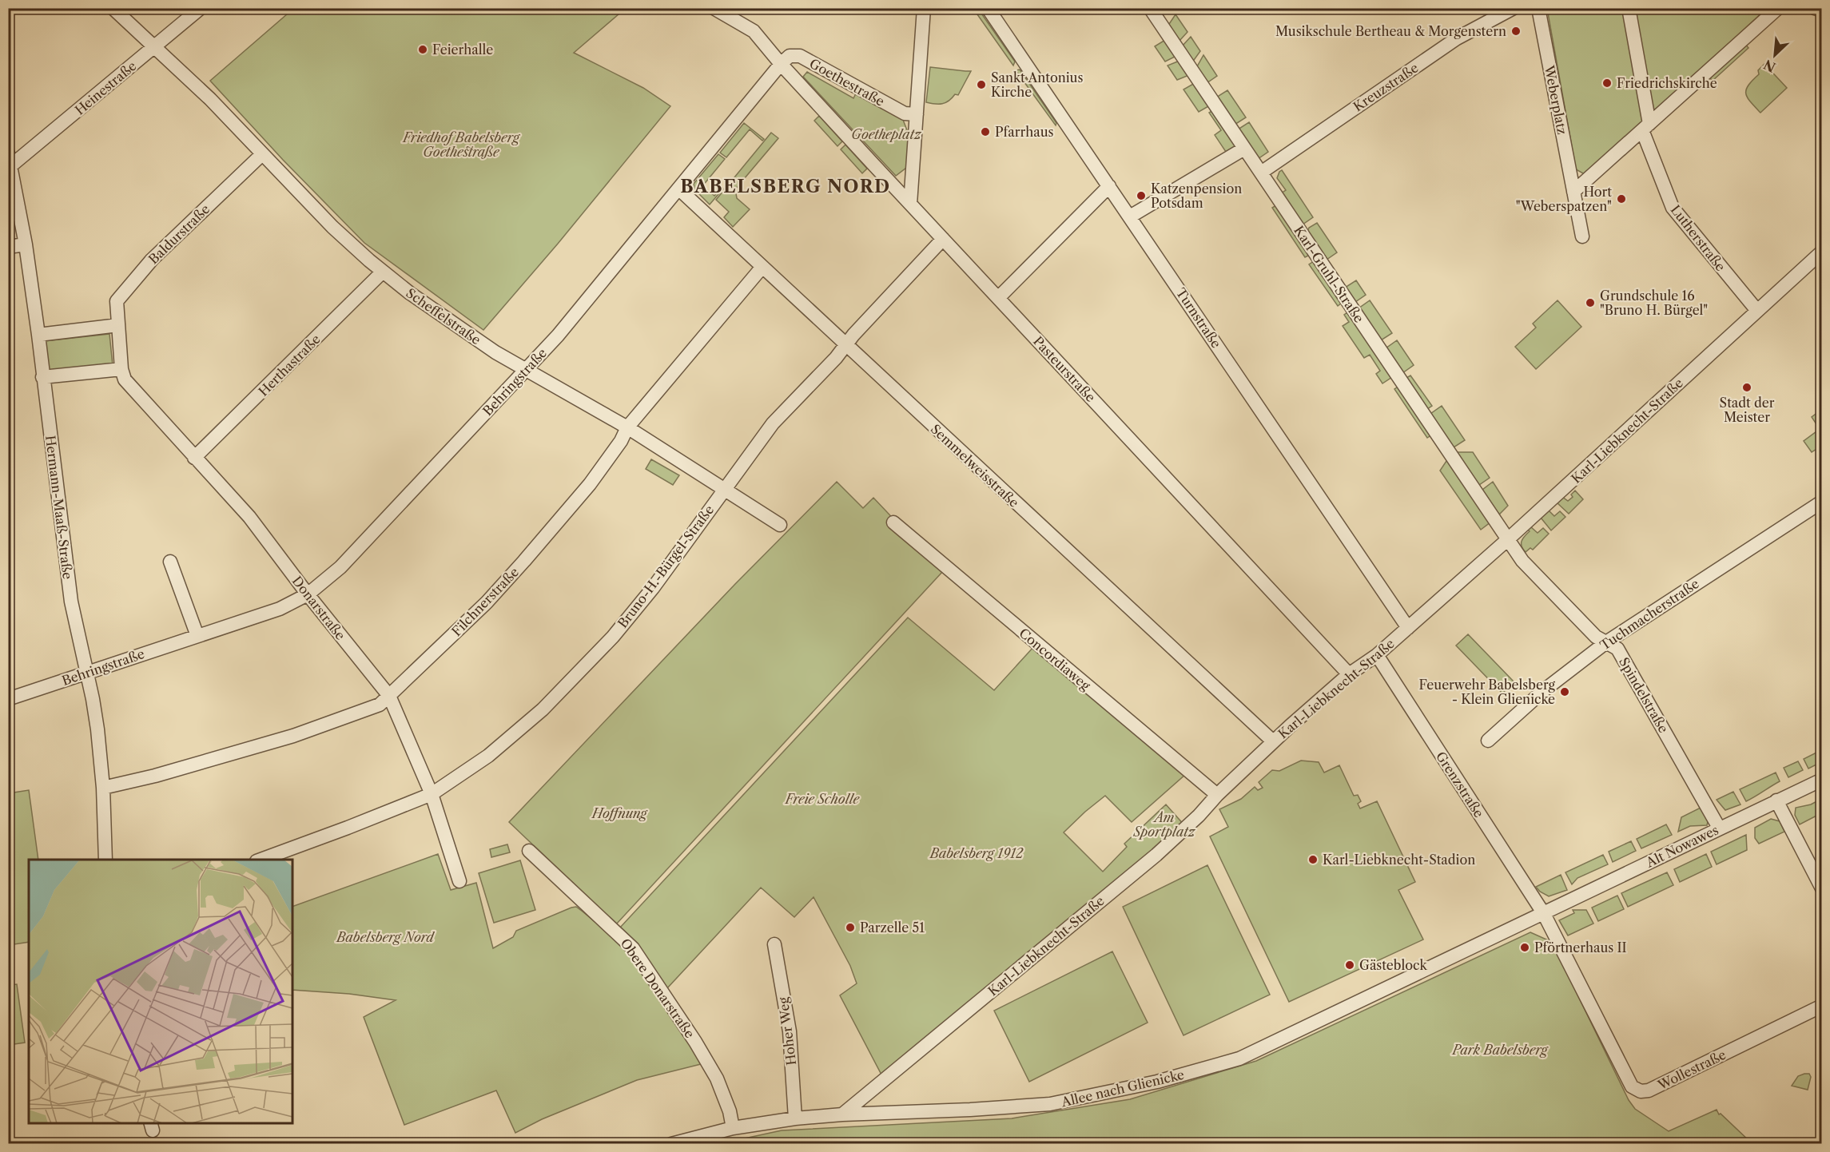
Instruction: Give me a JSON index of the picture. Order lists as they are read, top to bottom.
{
  "streets": {
    "street": [
      "Goethestraße",
      "Kreuzstraße",
      "Heinestraße",
      "Weberplatz",
      "Baldurstraße",
      "Lutherstraße",
      "Karl-Gruhl-Straße",
      "Scheffelstraße",
      "Turnstraße",
      "Herthastraße",
      "Pasteurstraße",
      "Behringstraße",
      "Karl-Liebknecht-Straße",
      "Semmelweisstraße",
      "Hermann-Maaß-Straße",
      "Bruno-H.-Bürgel-Straße",
      "Filchnerstraße",
      "Donarstraße",
      "Tuchmacherstraße",
      "Concordiaweg",
      "Spindelstraße",
      "Grenzstraße",
      "Alt Nowawes",
      "Obere Donarstraße",
      "Hoher Weg",
      "Wollestraße",
      "Allee nach Glienicke"
    ]
  },
  "crossings": [
    ["Goethestraße", "Pasteurstraße"],
    ["Goethestraße", "Behringstraße"],
    ["Kreuzstraße", "Karl-Gruhl-Straße"],
    ["Heinestraße", "Scheffelstraße"],
    ["Heinestraße", "Hermann-Maaß-Straße"],
    ["Baldurstraße", "Scheffelstraße"],
    ["Baldurstraße", "Donarstraße"],
    ["Lutherstraße", "Karl-Liebknecht-Straße"],
    ["Karl-Gruhl-Straße", "Karl-Liebknecht-Straße"],
    ["Karl-Gruhl-Straße", "Spindelstraße"],
    ["Scheffelstraße", "Herthastraße"],
    ["Scheffelstraße", "Behringstraße"],
    ["Scheffelstraße", "Bruno-H.-Bürgel-Straße"],
    ["Scheffelstraße", "Filchnerstraße"],
    ["Turnstraße", "Karl-Liebknecht-Straße"],
    ["Herthastraße", "Donarstraße"],
    ["Pasteurstraße", "Behringstraße"],
    ["Pasteurstraße", "Karl-Liebknecht-Straße"],
    ["Pasteurstraße", "Bruno-H.-Bürgel-Straße"],
    ["Behringstraße", "Semmelweisstraße"],
    ["Behringstraße", "Hermann-Maaß-Straße"],
    ["Behringstraße", "Donarstraße"],
    ["Karl-Liebknecht-Straße", "Semmelweisstraße"],
    ["Karl-Liebknecht-Straße", "Concordiaweg"],
    ["Karl-Liebknecht-Straße", "Spindelstraße"],
    ["Karl-Liebknecht-Straße", "Grenzstraße"],
    ["Karl-Liebknecht-Straße", "Allee nach Glienicke"],
    ["Semmelweisstraße", "Bruno-H.-Bürgel-Straße"],
    ["Semmelweisstraße", "Filchnerstraße"],
    ["Hermann-Maaß-Straße", "Filchnerstraße"],
    ["Bruno-H.-Bürgel-Straße", "Donarstraße"],
    ["Filchnerstraße", "Donarstraße"],
    ["Tuchmacherstraße", "Spindelstraße"],
    ["Spindelstraße", "Alt Nowawes"],
    ["Grenzstraße", "Alt Nowawes"],
    ["Grenzstraße", "Wollestraße"],
    ["Grenzstraße", "Allee nach Glienicke"],
    ["Alt Nowawes", "Wollestraße"],
    ["Alt Nowawes", "Allee nach Glienicke"],
    ["Obere Donarstraße", "Allee nach Glienicke"],
    ["Hoher Weg", "Allee nach Glienicke"],
    ["Wollestraße", "Allee nach Glienicke"]
  ],
  "districts": ["BABELSBERG NORD"],
  "parks": [
    "Goetheplatz",
    "Friedhof Babelsberg Goethestraße",
    "Freie Scholle",
    "Hoffnung",
    "Am Sportplatz",
    "Babelsberg 1912",
    "Babelsberg Nord",
    "Park Babelsberg"
  ],
  "places": [
    "Musikschule Bertheau & Morgenstern",
    "Feierhalle",
    "Friedrichskirche",
    "Sankt Antonius Kirche",
    "Pfarrhaus",
    "Katzenpension Potsdam",
    "Hort \"Weberspatzen\"",
    "Grundschule 16 \"Bruno H. Bürgel\"",
    "Stadt der Meister",
    "Feuerwehr Babelsberg - Klein Glienicke",
    "Karl-Liebknecht-Stadion",
    "Parzelle 51",
    "Pförtnerhaus II",
    "Gästeblock"
  ],
  "north": "bottom left"
}
